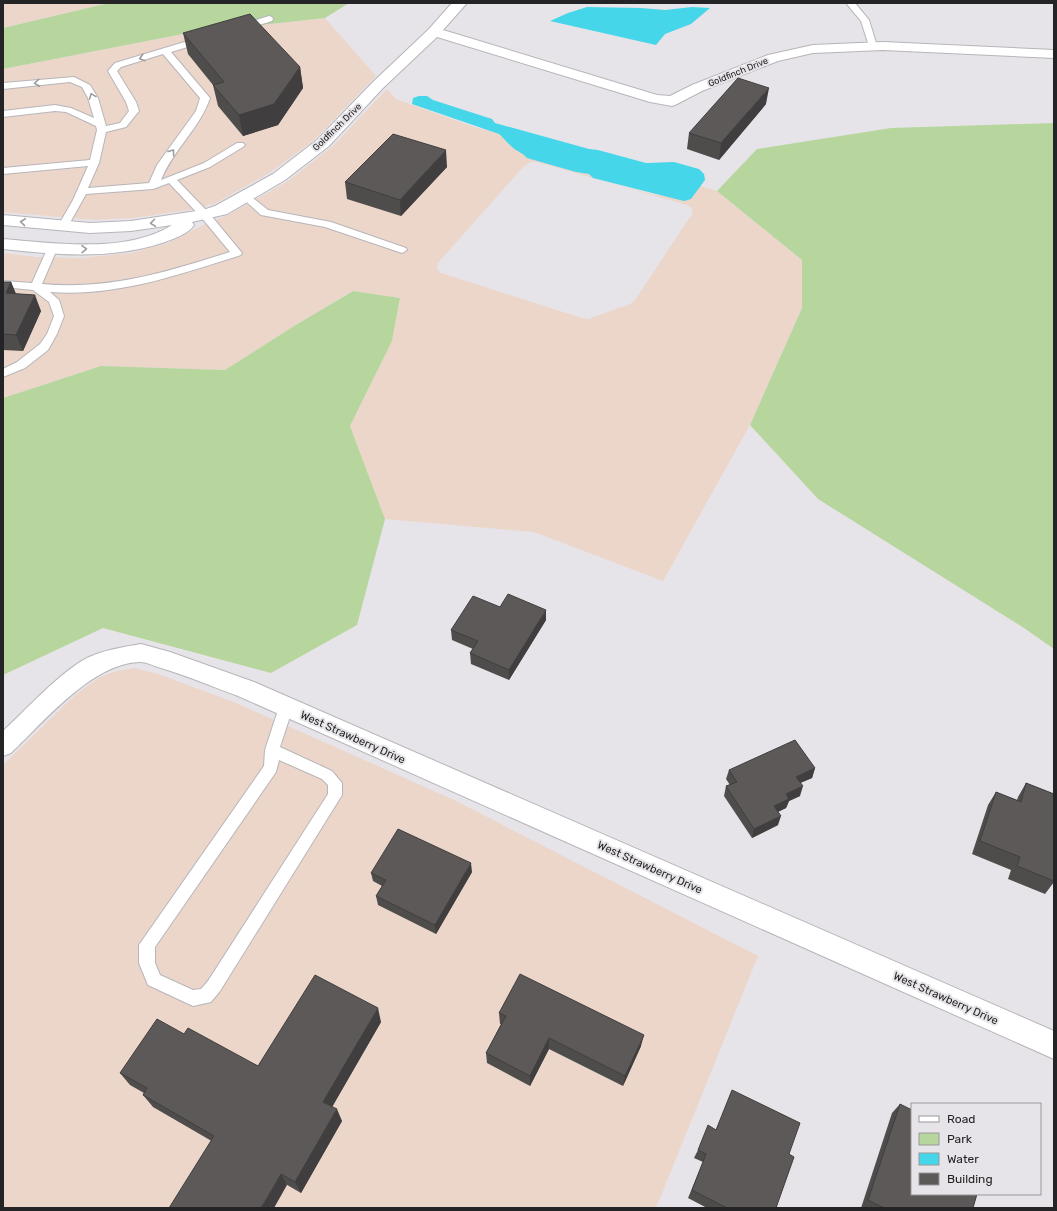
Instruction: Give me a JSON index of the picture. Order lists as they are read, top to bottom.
{
  "streets": {
    "street": ["Goldfinch Drive", "West Strawberry Drive"]
  },
  "legend": [
    "Road",
    "Park",
    "Water",
    "Building"
  ]
}
